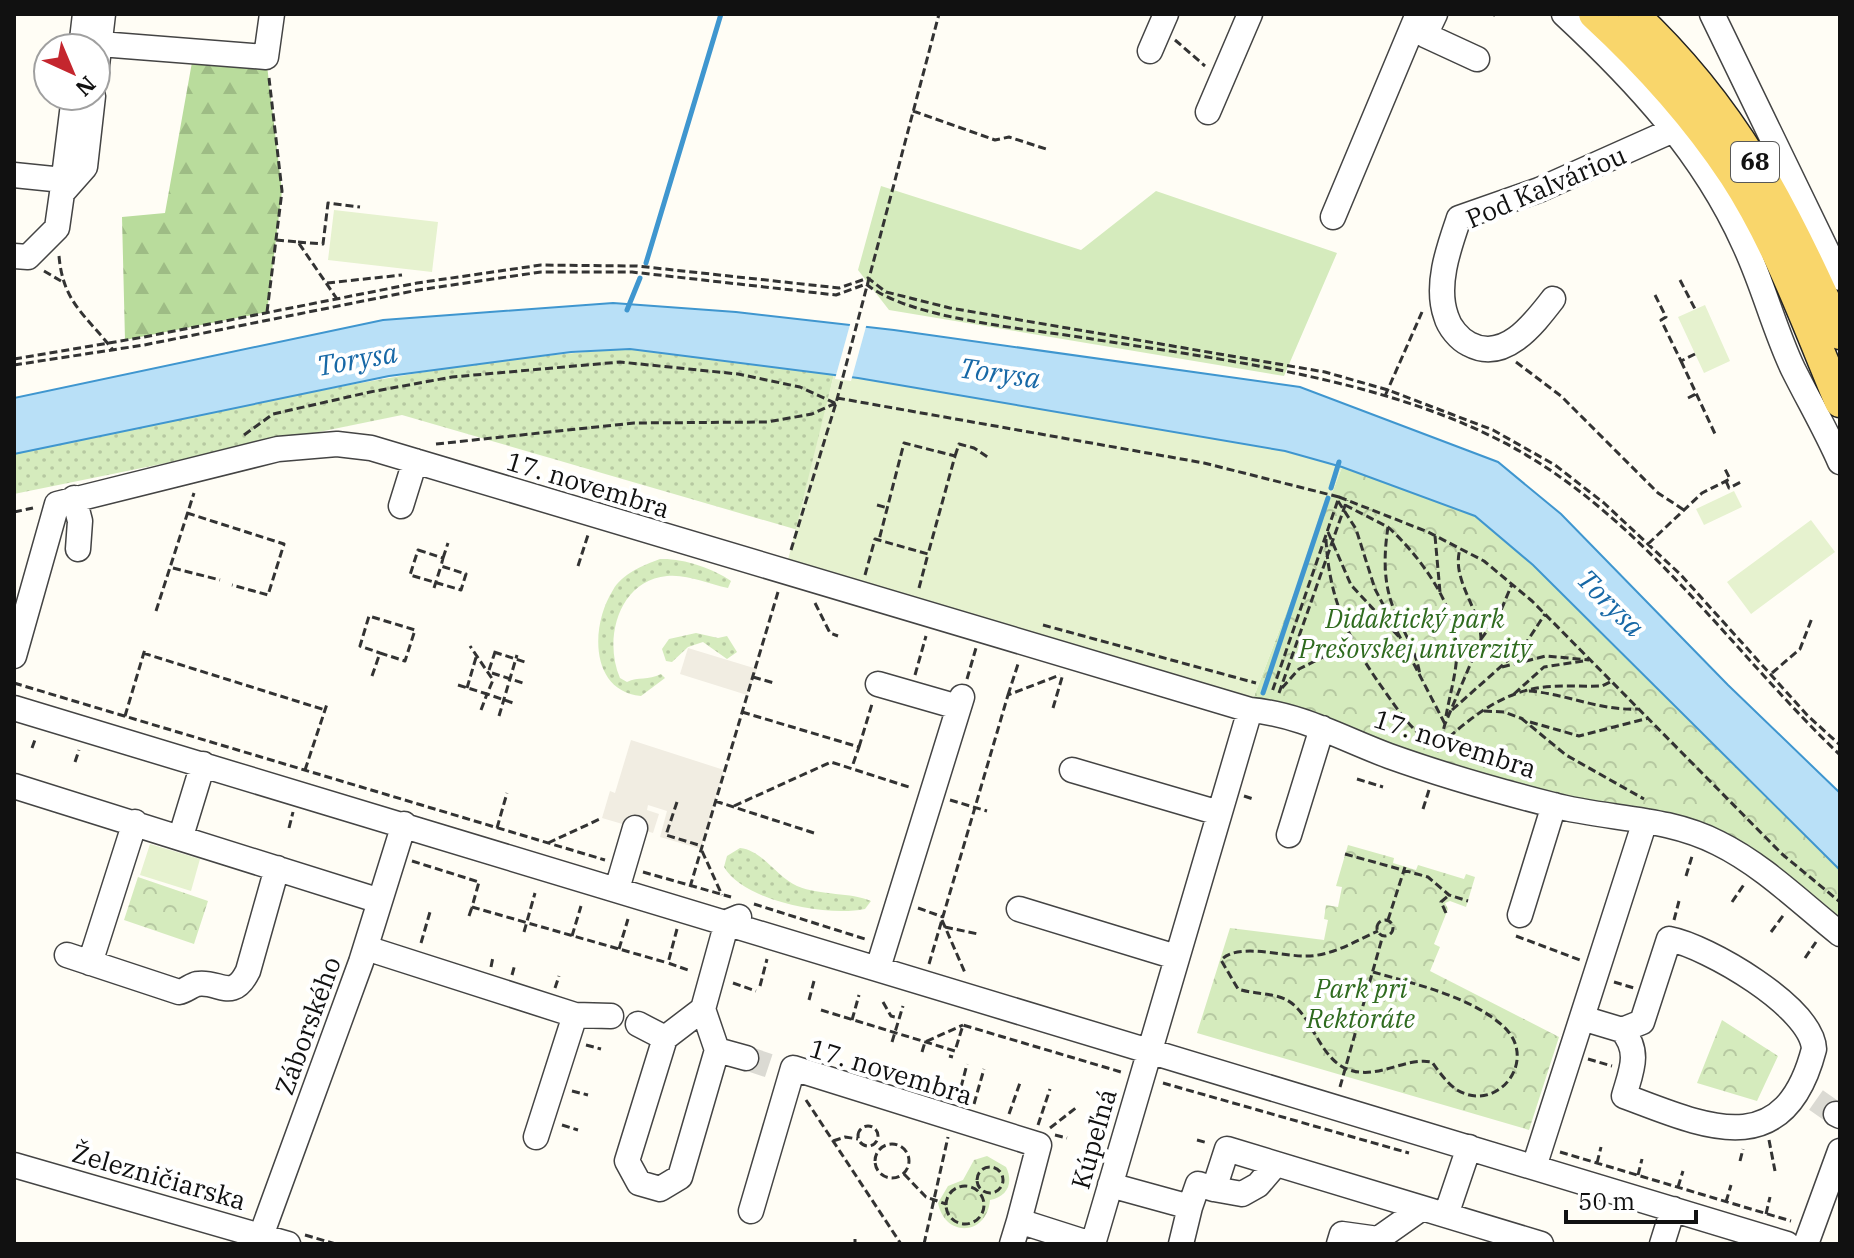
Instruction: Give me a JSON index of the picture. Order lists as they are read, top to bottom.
{
  "streets": {
    "main road": ["68"],
    "street": [
      "Pod Kalváriou",
      "17. novembra",
      "Záborského",
      "Kúpeľná",
      "Železničiarska"
    ]
  },
  "crossings": [
    ["68", "Pod Kalváriou"],
    ["Záborského", "Železničiarska"]
  ],
  "water": ["Torysa"],
  "parks": ["Didaktický park Prešovskej univerzity", "Park pri Rektoráte"],
  "scale_bar": "50 m",
  "north": "bottom right"
}
